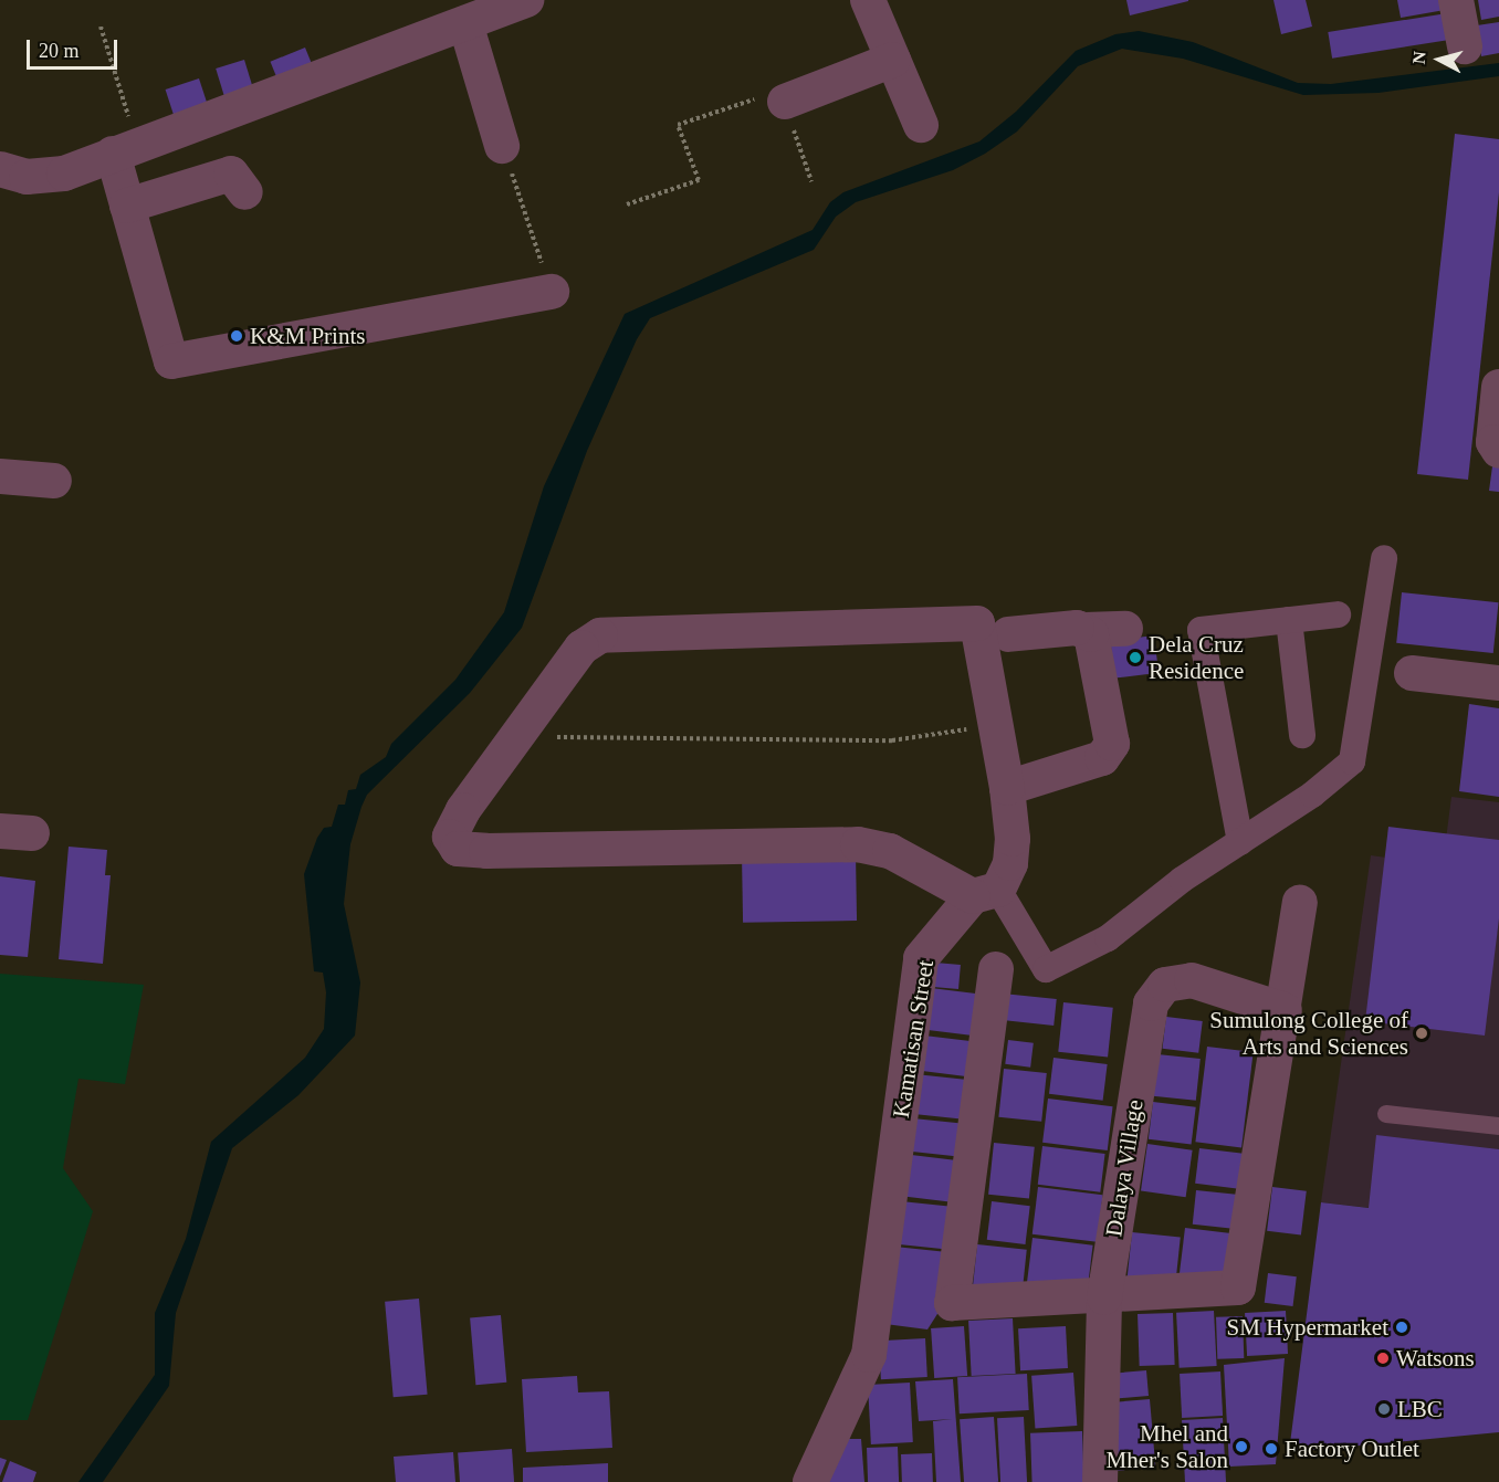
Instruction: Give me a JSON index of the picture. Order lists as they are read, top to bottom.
{
  "streets": {
    "street": ["Kamatisan Street", "Dalaya Village"]
  },
  "places": [
    "K&M Prints",
    "Dela Cruz Residence",
    "Sumulong College of Arts and Sciences",
    "SM Hypermarket",
    "Watsons",
    "LBC",
    "Mhel and Mher's Salon",
    "Factory Outlet"
  ],
  "scale_bar": "20 m",
  "north": "left"
}
